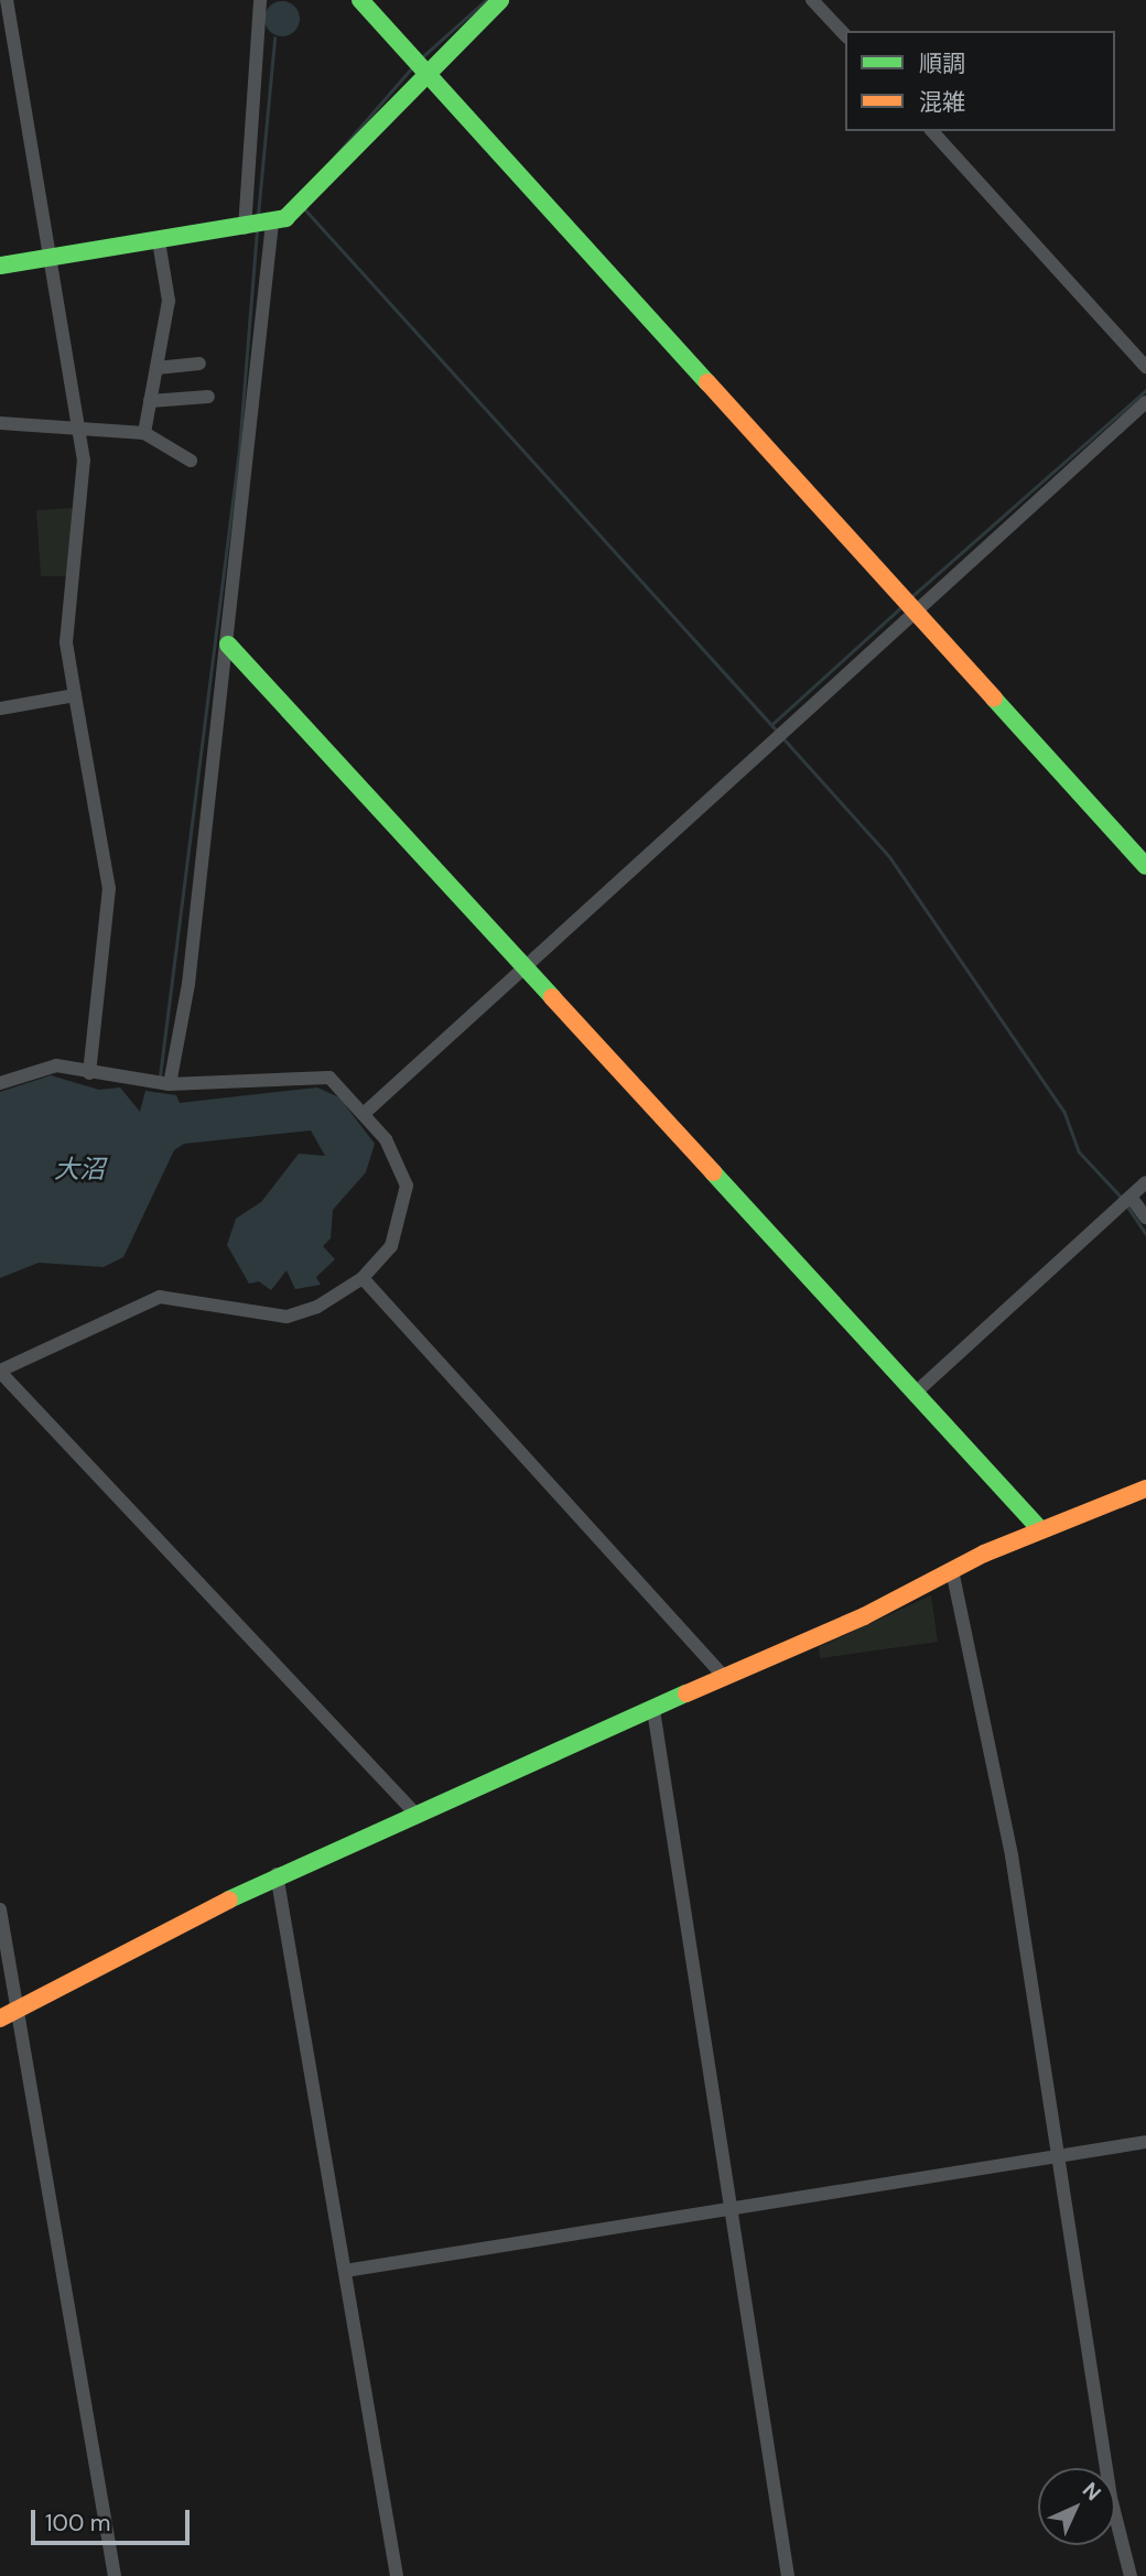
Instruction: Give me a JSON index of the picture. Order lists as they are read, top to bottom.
{
  "water": ["大沼"],
  "legend": ["順調", "混雑"],
  "scale_bar": "100 m",
  "north": "top right"
}
